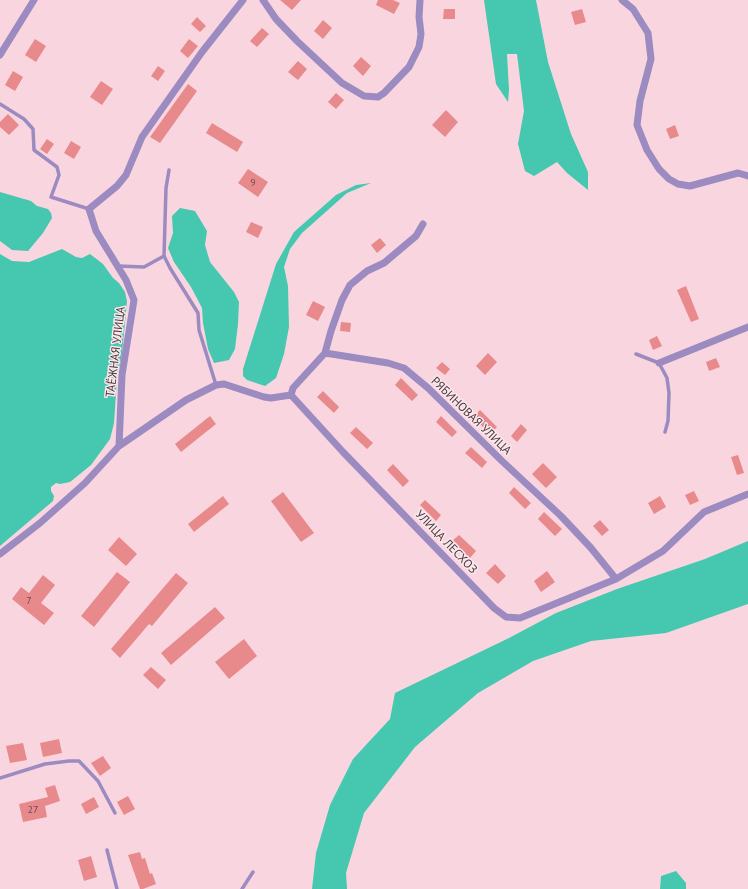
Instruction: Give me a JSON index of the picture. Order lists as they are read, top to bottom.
{
  "streets": {
    "street": ["ТАЁЖНАЯ УЛИЦА", "РЯБИНОВАЯ УЛИЦА", "УЛИЦА ЛЕСХОЗ"]
  },
  "crossings": [
    ["РЯБИНОВАЯ УЛИЦА", "УЛИЦА ЛЕСХОЗ"]
  ],
  "house_numbers": ["9", "7", "27"]
}
